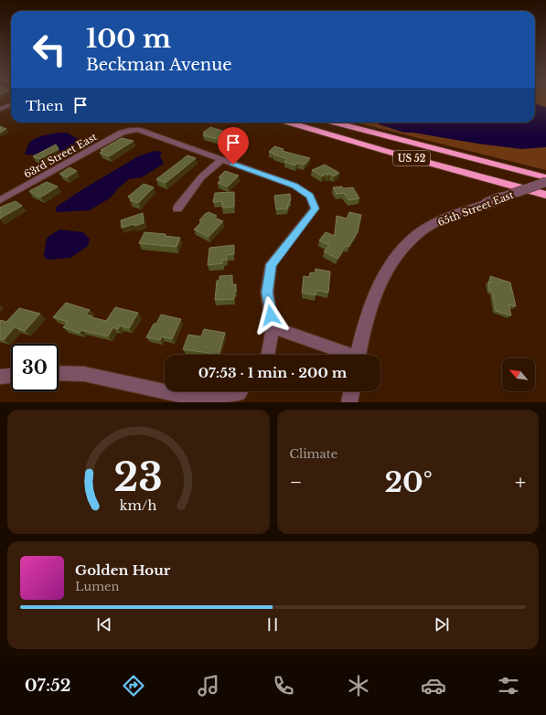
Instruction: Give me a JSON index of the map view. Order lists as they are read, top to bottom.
{
  "streets": {
    "highway": ["US 52"],
    "street": ["63rd Street East", "65th Street East"]
  },
  "north": "top left",
  "page": {
    "turn": ["100 m", "Beckman Avenue"],
    "then": "Then",
    "limit": "30",
    "trip": "07:53 · 1 min · 200 m",
    "tile": "Climate",
    "heat": ["−", "20°", "+"],
    "song": ["Golden Hour", "Lumen"],
    "tabs": "07:52",
    "gauge": ["23", "km/h"]
  }
}
